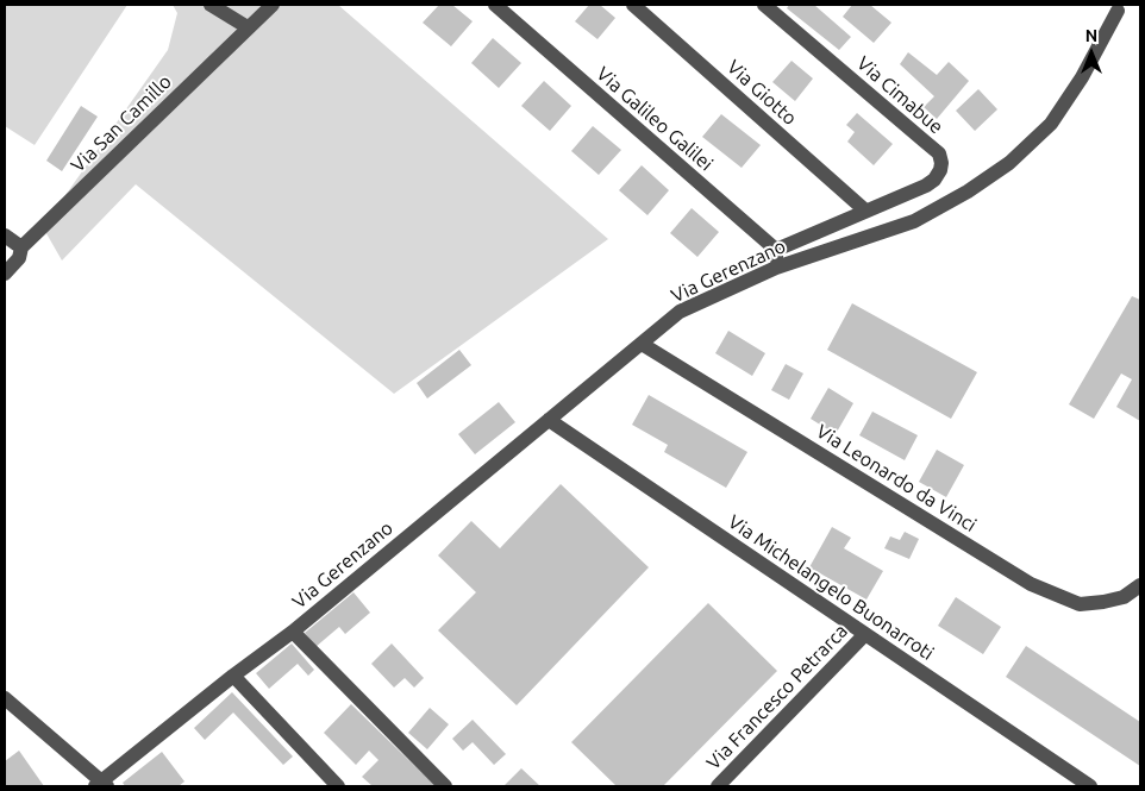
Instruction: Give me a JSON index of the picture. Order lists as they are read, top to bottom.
{
  "streets": {
    "street": [
      "Via Giotto",
      "Via Cimabue",
      "Via Galileo Galilei",
      "Via San Camillo",
      "Via Gerenzano",
      "Via Leonardo da Vinci",
      "Via Michelangelo Buonarroti",
      "Via Francesco Petrarca"
    ]
  },
  "crossings": [
    ["Via Giotto", "Via Cimabue"],
    ["Via Cimabue", "Via Galileo Galilei"],
    ["Via Gerenzano", "Via Leonardo da Vinci"],
    ["Via Gerenzano", "Via Michelangelo Buonarroti"],
    ["Via Michelangelo Buonarroti", "Via Francesco Petrarca"]
  ],
  "north": "top"
}
